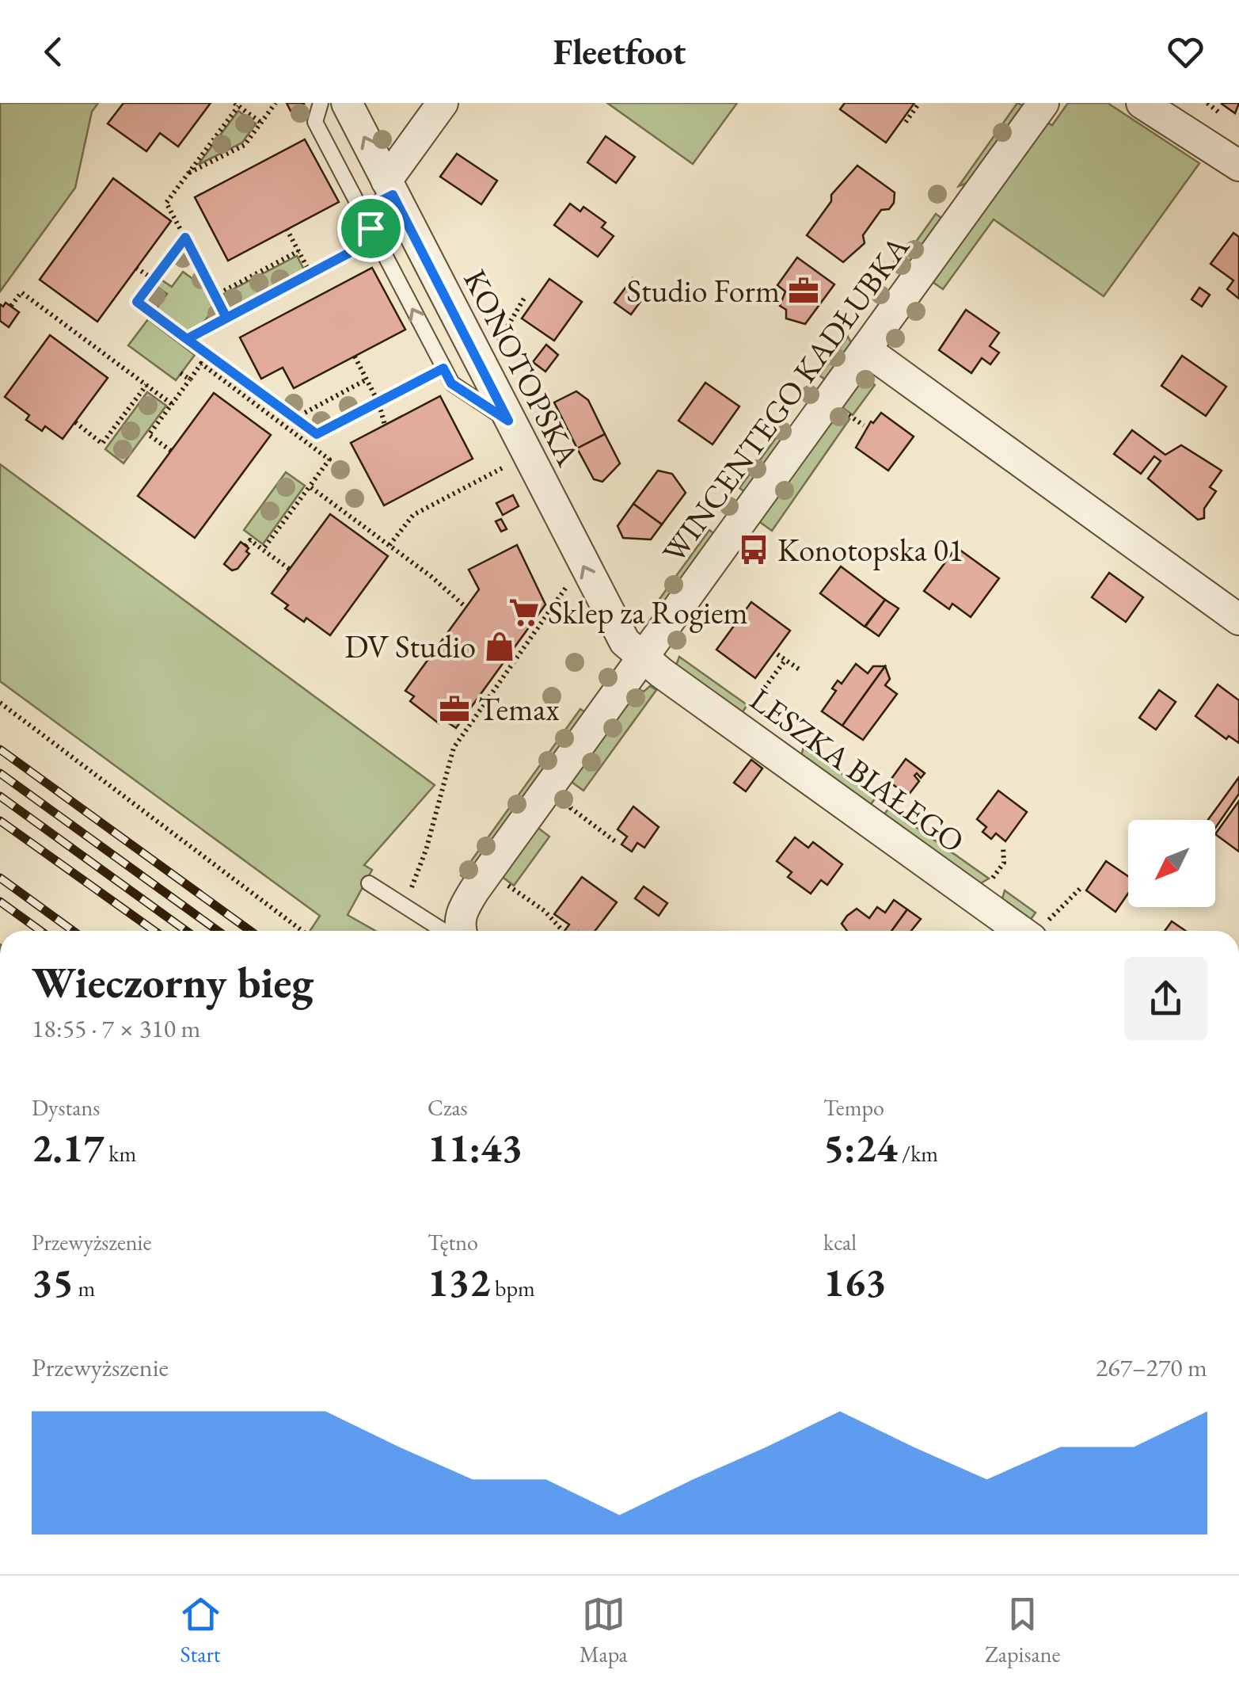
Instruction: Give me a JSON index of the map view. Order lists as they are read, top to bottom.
{
  "streets": {
    "street": ["KONOTOPSKA", "WINCENTEGO KADŁUBKA", "LESZKA BIAŁEGO"]
  },
  "crossings": [
    ["KONOTOPSKA", "WINCENTEGO KADŁUBKA"],
    ["KONOTOPSKA", "LESZKA BIAŁEGO"],
    ["WINCENTEGO KADŁUBKA", "LESZKA BIAŁEGO"]
  ],
  "one_way": ["KONOTOPSKA"],
  "places": {
    "office": ["Studio Form", "Temax"],
    "bus stop": ["Konotopska 01"],
    "supermarket": ["Sklep za Rogiem"],
    "shop": ["DV Studio"]
  },
  "north": "bottom left",
  "page": {
    "header": "Fleetfoot",
    "heading": ["Wieczorny bieg", "18:55 · 7 × 310 m"],
    "stats": [
      ["Dystans", "2.17 km"],
      ["Czas", "11:43"],
      ["Tempo", "5:24 /km"],
      ["Przewyższenie", "35 m"],
      ["Tętno", "132 bpm"],
      ["kcal", "163"]
    ],
    "chart": ["Przewyższenie", "267–270 m"],
    "tabs": ["Start", "Mapa", "Zapisane"]
  }
}
